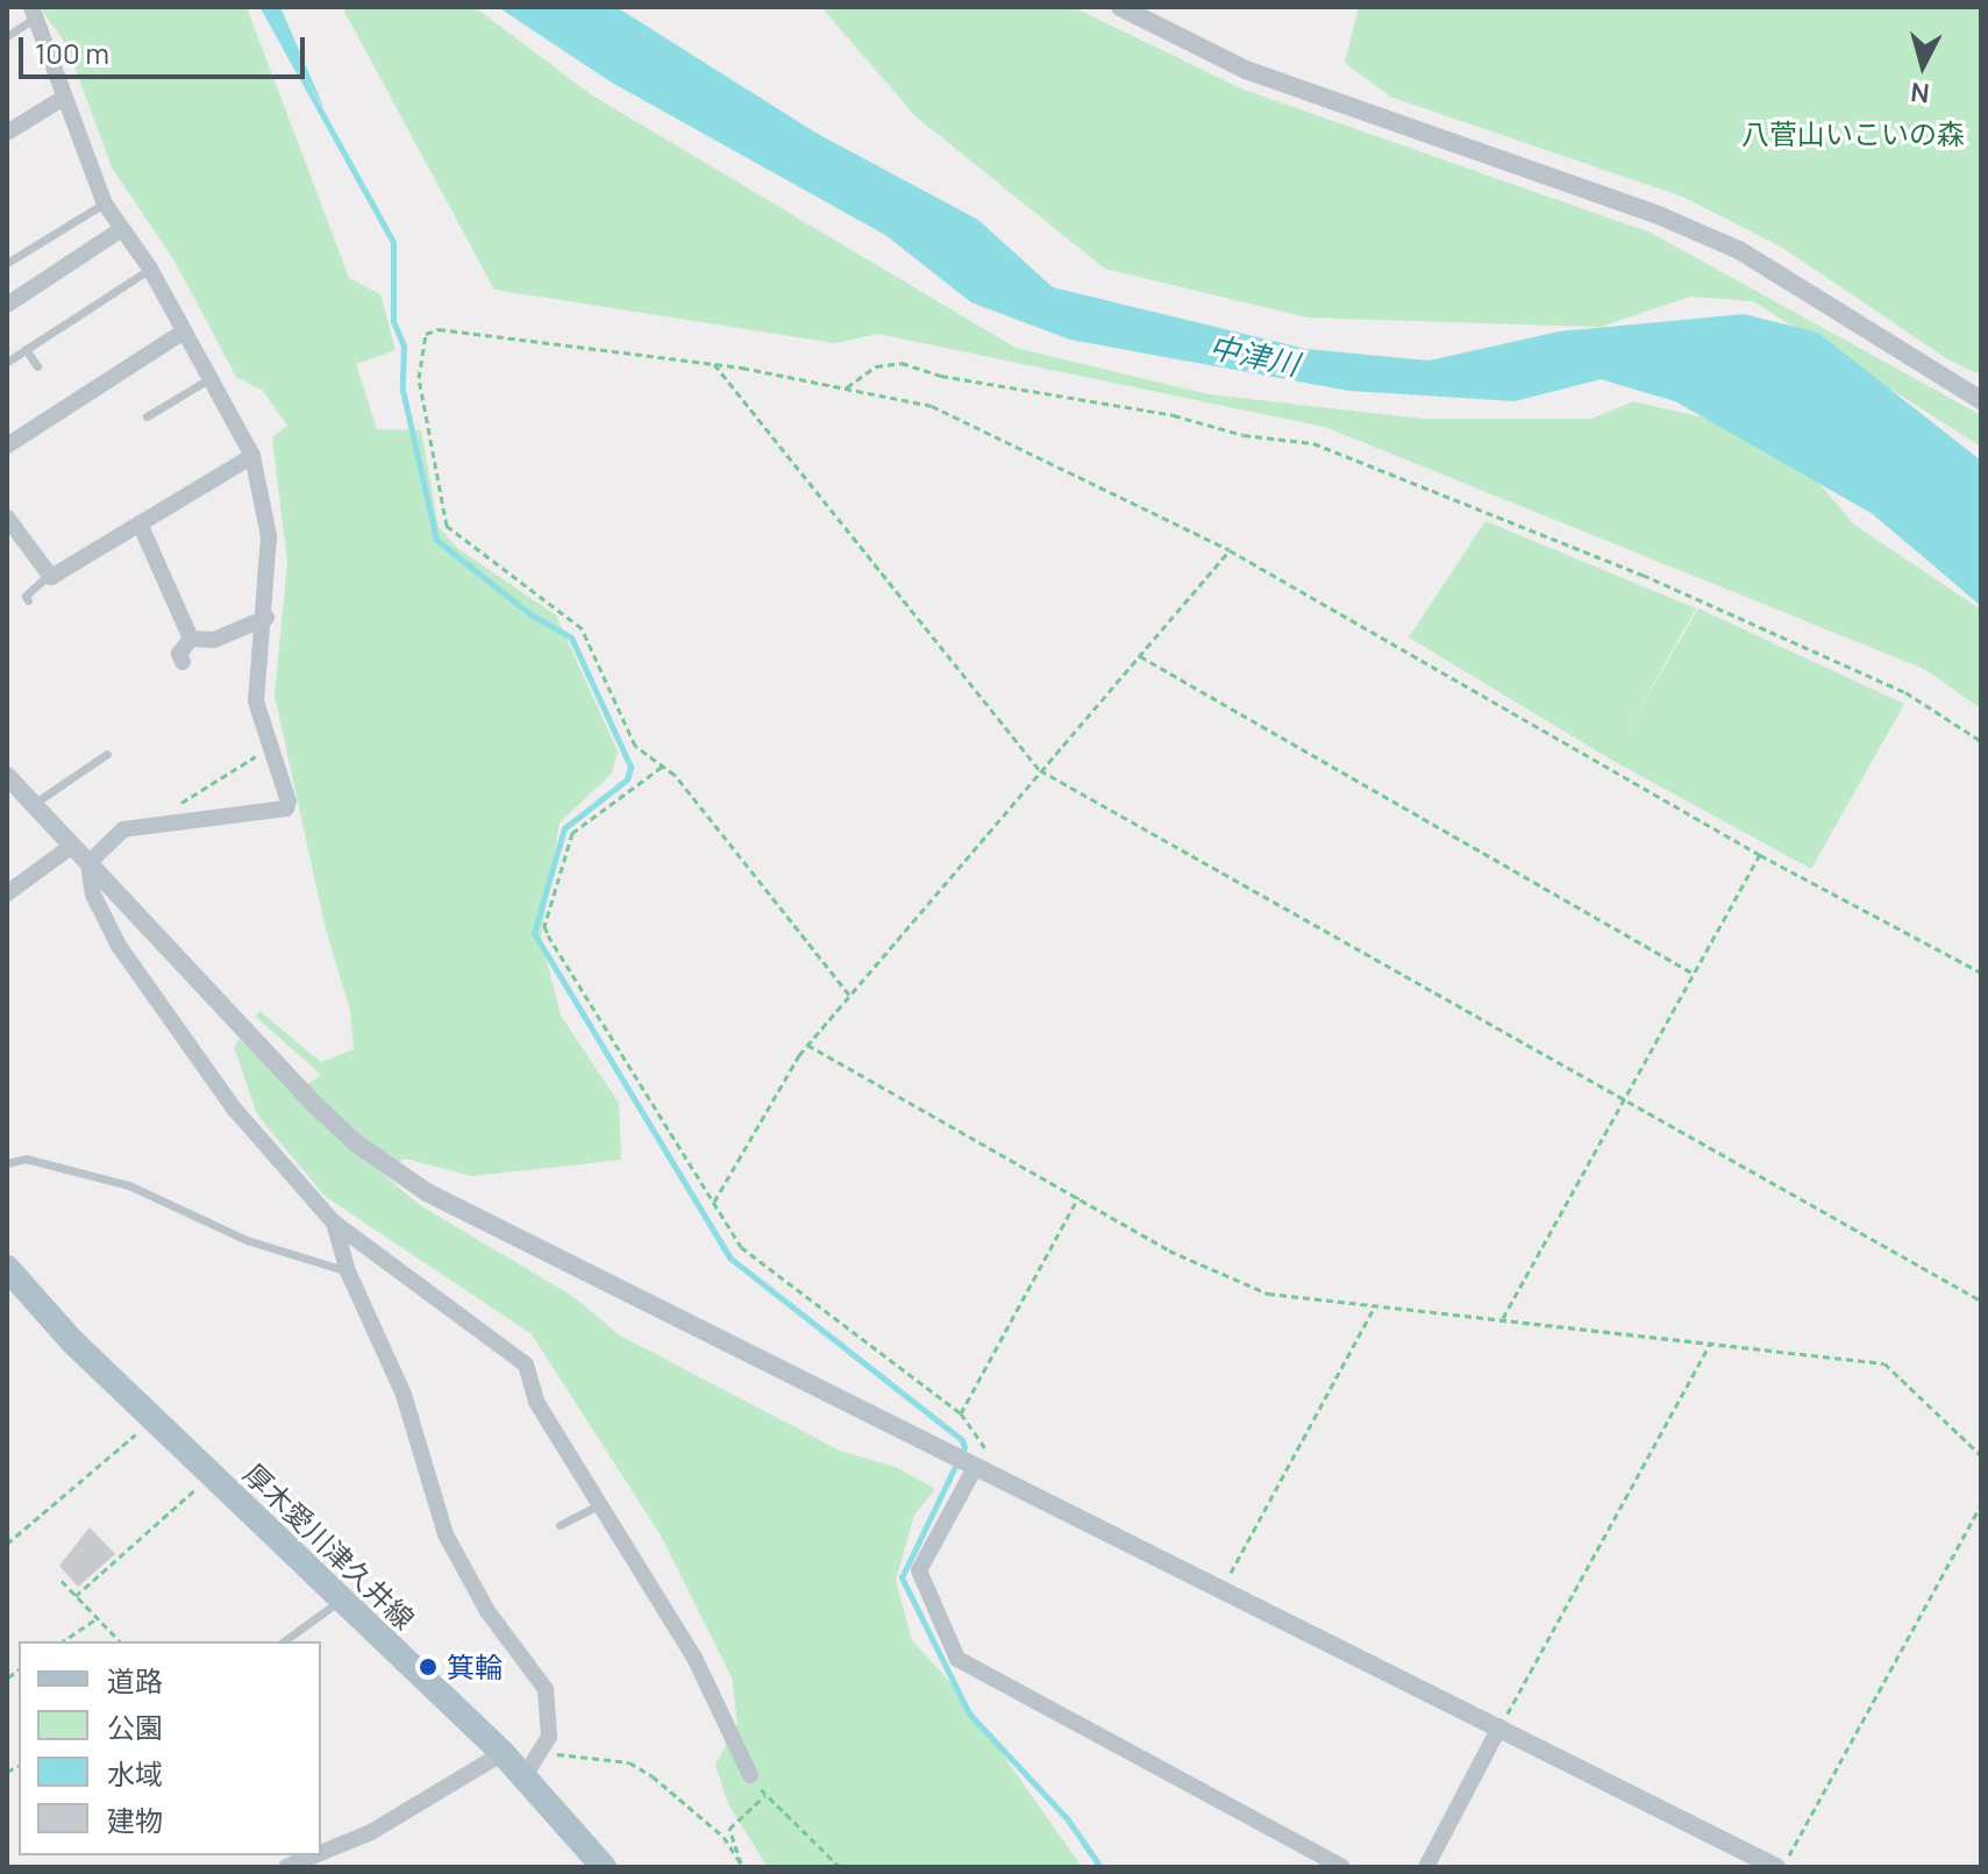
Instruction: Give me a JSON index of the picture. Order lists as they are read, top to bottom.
{
  "streets": {
    "main road": ["厚木愛川津久井線"]
  },
  "water": ["中津川"],
  "parks": ["八菅山いこいの森"],
  "places": ["箕輪"],
  "legend": [
    "道路",
    "公園",
    "水域",
    "建物"
  ],
  "scale_bar": "100 m",
  "north": "bottom"
}
